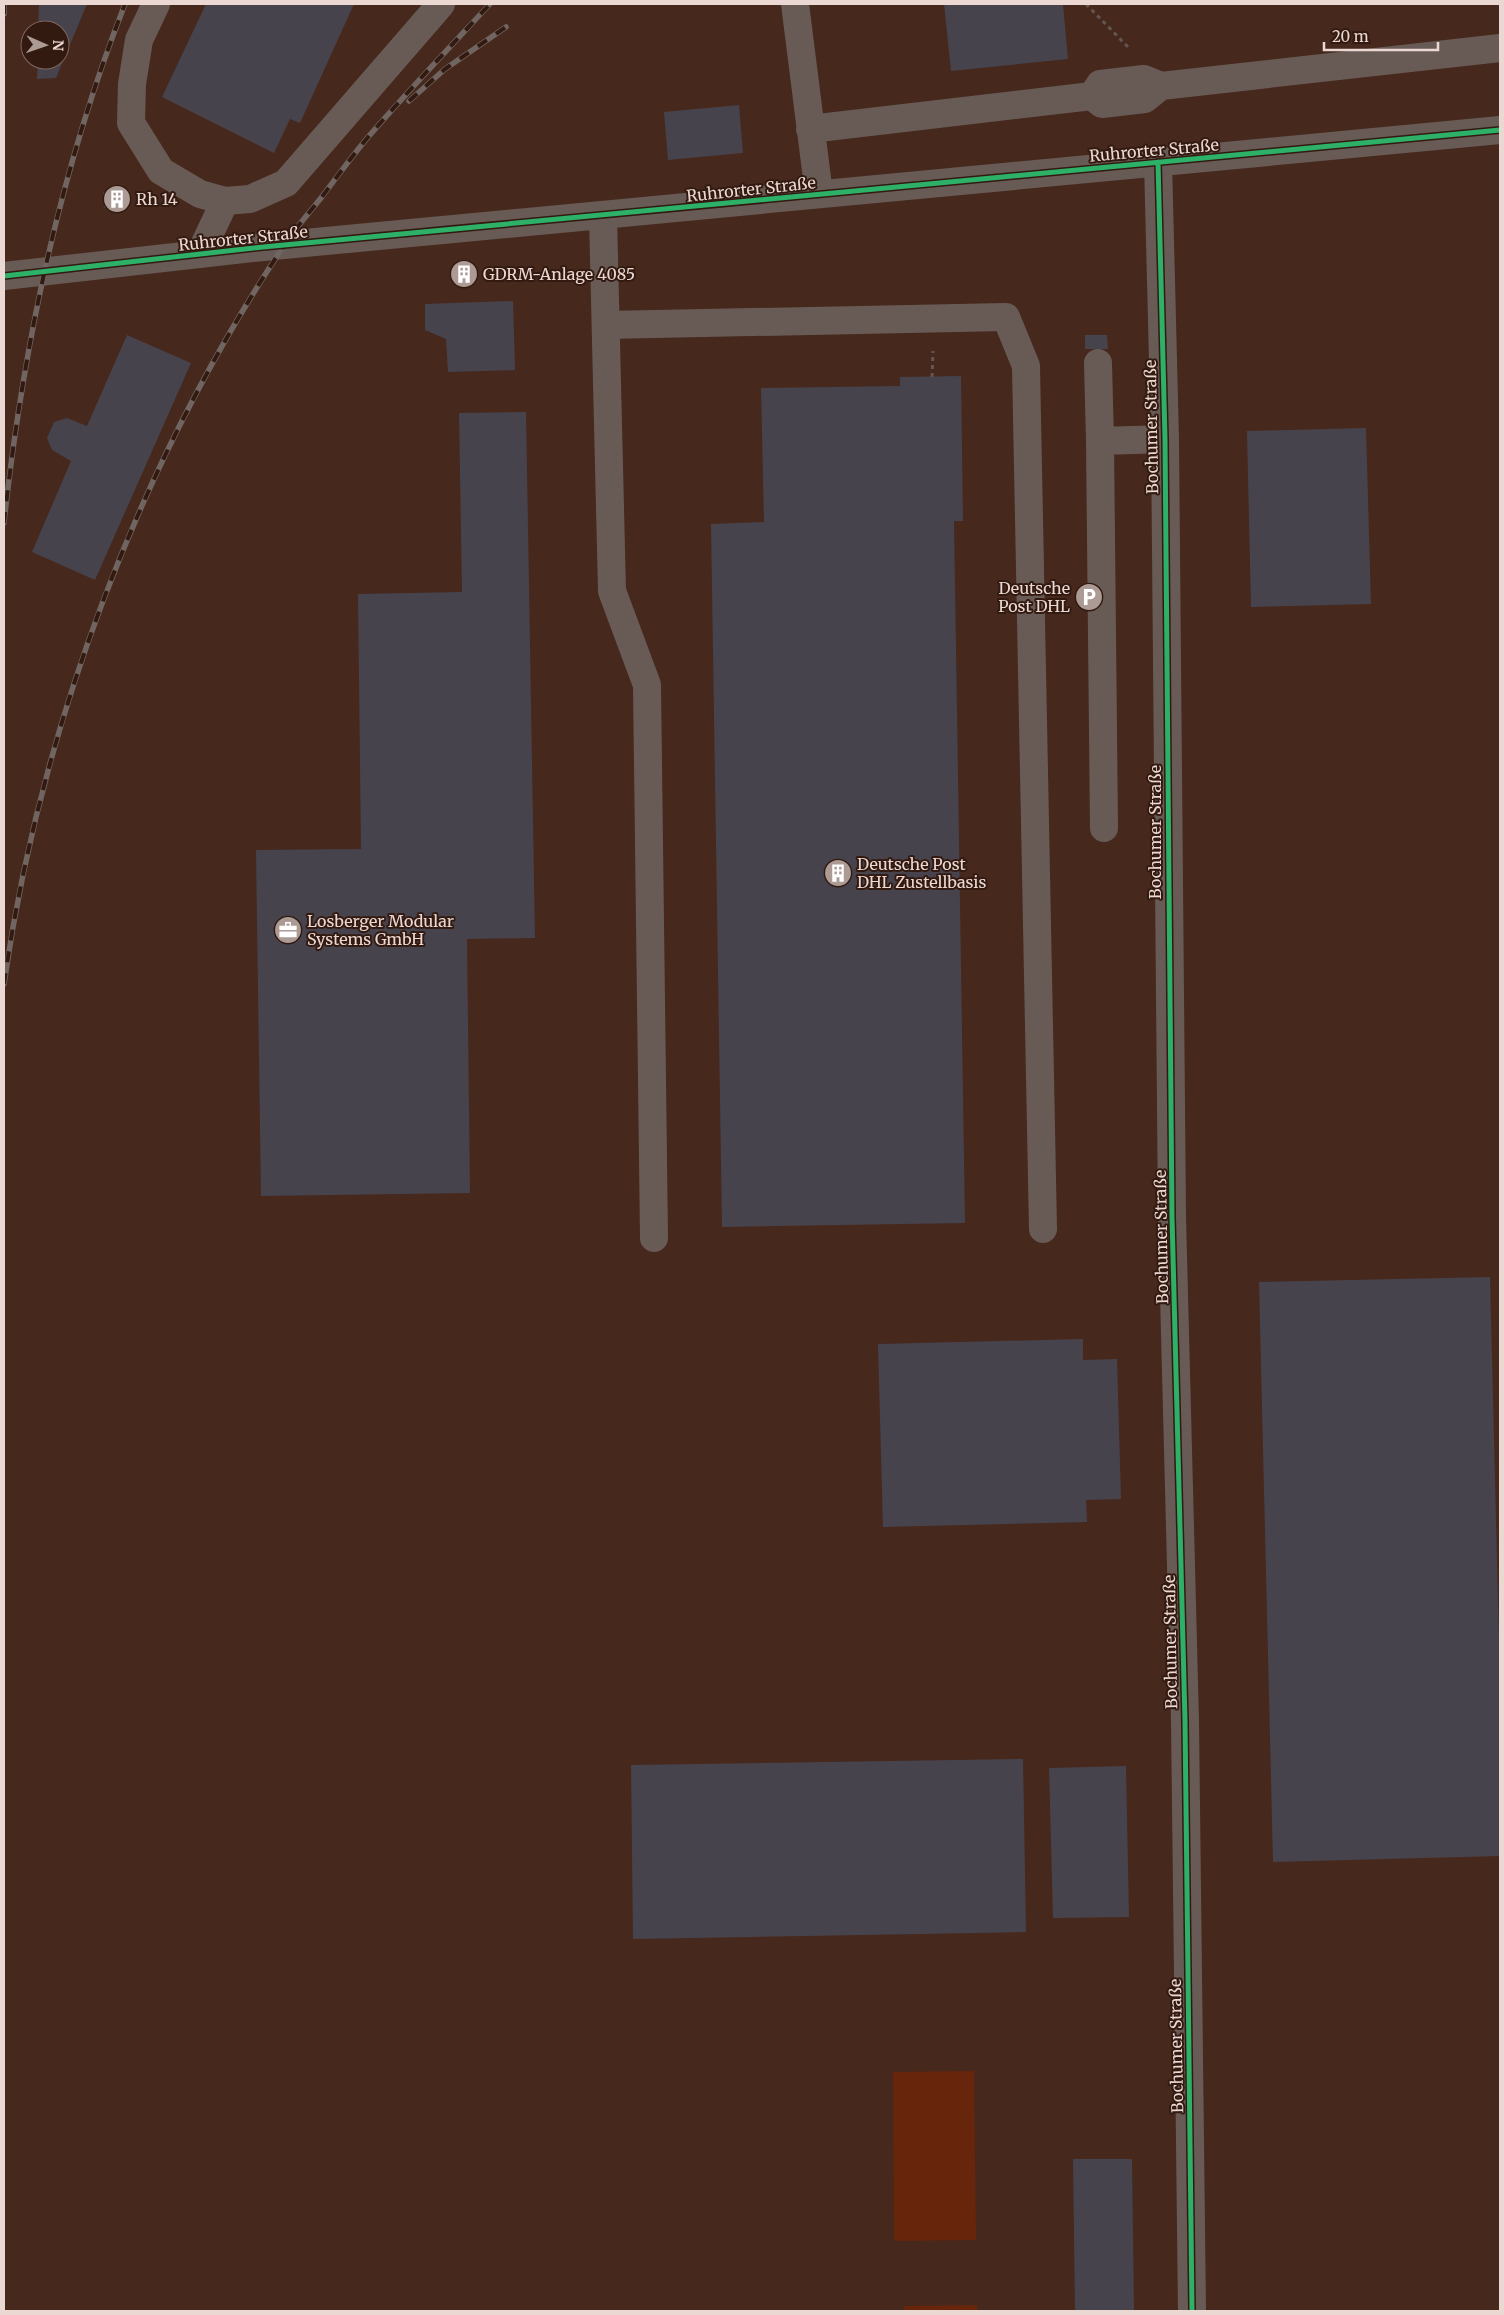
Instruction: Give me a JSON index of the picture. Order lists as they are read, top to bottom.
{
  "streets": {
    "street": ["Ruhrorter Straße", "Bochumer Straße"]
  },
  "crossings": [
    ["Ruhrorter Straße", "Bochumer Straße"]
  ],
  "places": {
    "building": ["Rh 14", "GDRM-Anlage 4085", "Deutsche Post DHL Zustellbasis"],
    "parking": ["Deutsche Post DHL"],
    "office": ["Losberger Modular Systems GmbH"]
  },
  "scale_bar": "20 m",
  "north": "right"
}
